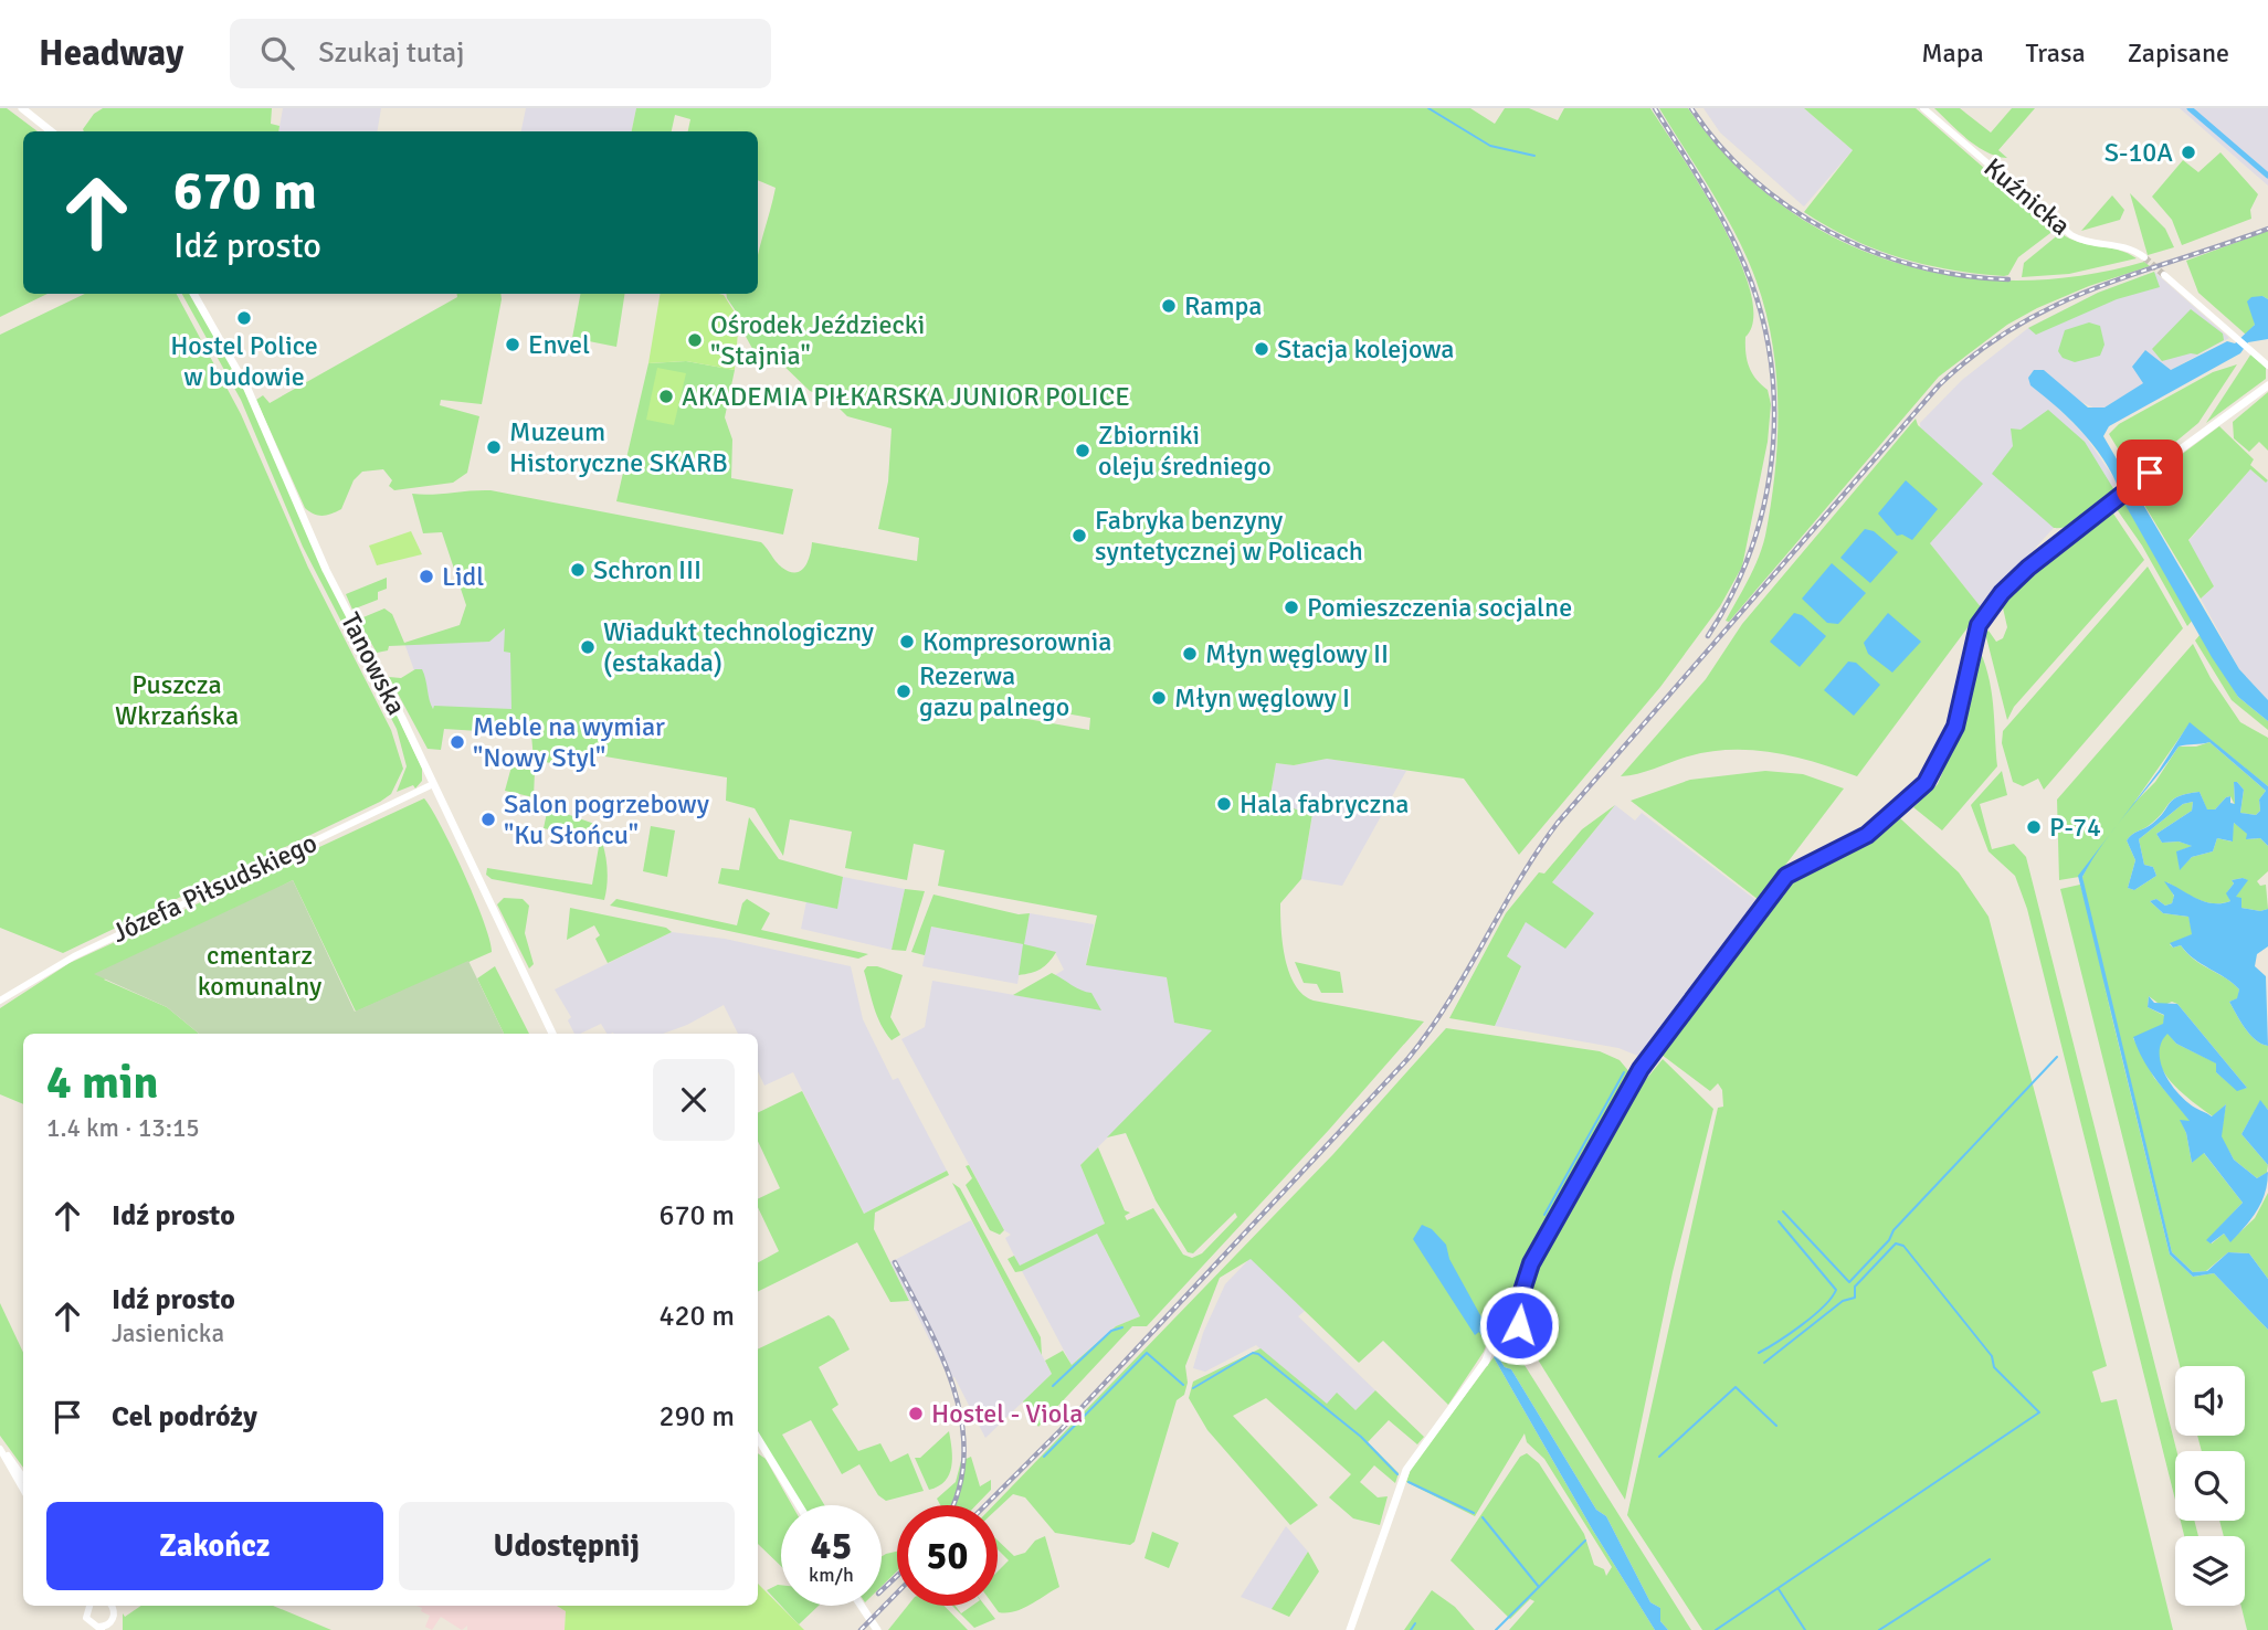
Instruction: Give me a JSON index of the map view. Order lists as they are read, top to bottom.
{
  "streets": {
    "main road": ["Tanowska"],
    "street": ["Kuźnicka", "Józefa Piłsudskiego"]
  },
  "crossings": [
    ["Tanowska", "Józefa Piłsudskiego"]
  ],
  "parks": ["Puszcza Wkrzańska", "cmentarz komunalny"],
  "places": [
    "S-10A",
    "Rampa",
    "Hostel Police w budowie",
    "Ośrodek Jeździecki \"Stajnia\"",
    "Envel",
    "Stacja kolejowa",
    "AKADEMIA PIŁKARSKA JUNIOR POLICE",
    "Muzeum Historyczne SKARB",
    "Zbiorniki oleju średniego",
    "Fabryka benzyny syntetycznej w Policach",
    "Schron III",
    "Lidl",
    "Pomieszczenia socjalne",
    "Kompresorownia",
    "Wiadukt technologiczny (estakada)",
    "Młyn węglowy II",
    "Rezerwa gazu palnego",
    "Młyn węglowy I",
    "Meble na wymiar \"Nowy Styl\"",
    "Hala fabryczna",
    "Salon pogrzebowy \"Ku Słońcu\"",
    "P-74",
    "Hostel - Viola"
  ],
  "page": {
    "header": "Headway",
    "search": "Szukaj tutaj",
    "nav": ["Mapa", "Trasa", "Zapisane"],
    "turn": ["670 m", "Idź prosto"],
    "heading": ["4 min", "1.4 km · 13:15"],
    "list": [
      {
        "name": "Idź prosto",
        "value": "670 m"
      },
      {
        "name": "Idź prosto",
        "note": "Jasienicka",
        "value": "420 m"
      },
      {
        "name": "Cel podróży",
        "value": "290 m"
      }
    ],
    "buttons": ["Zakończ", "Udostępnij"],
    "speed": "45 km/h",
    "limit": "50"
  }
}
